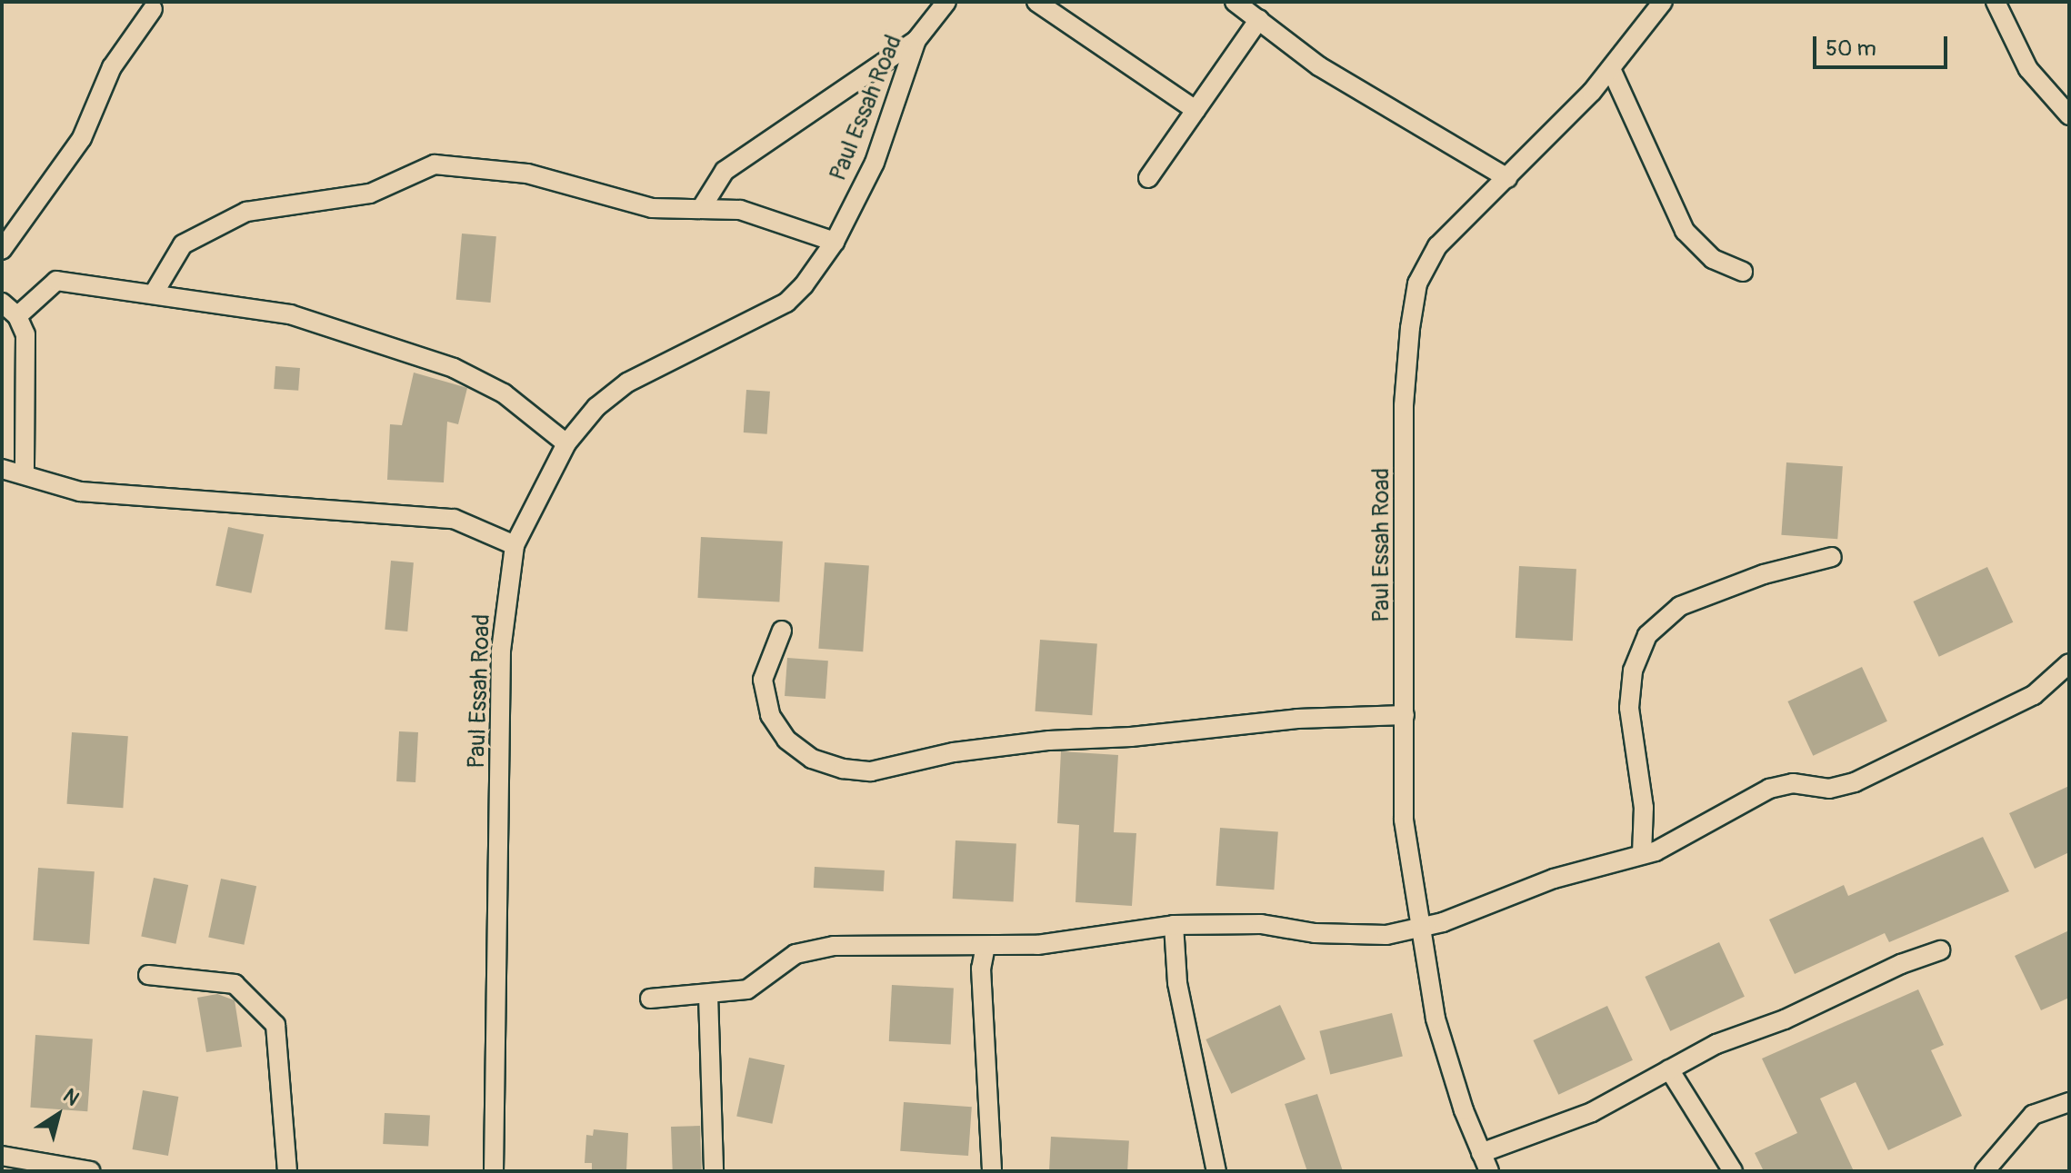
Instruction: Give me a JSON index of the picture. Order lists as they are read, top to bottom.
{
  "streets": {
    "street": ["Paul Essah Road"]
  },
  "scale_bar": "50 m",
  "north": "top right"
}
